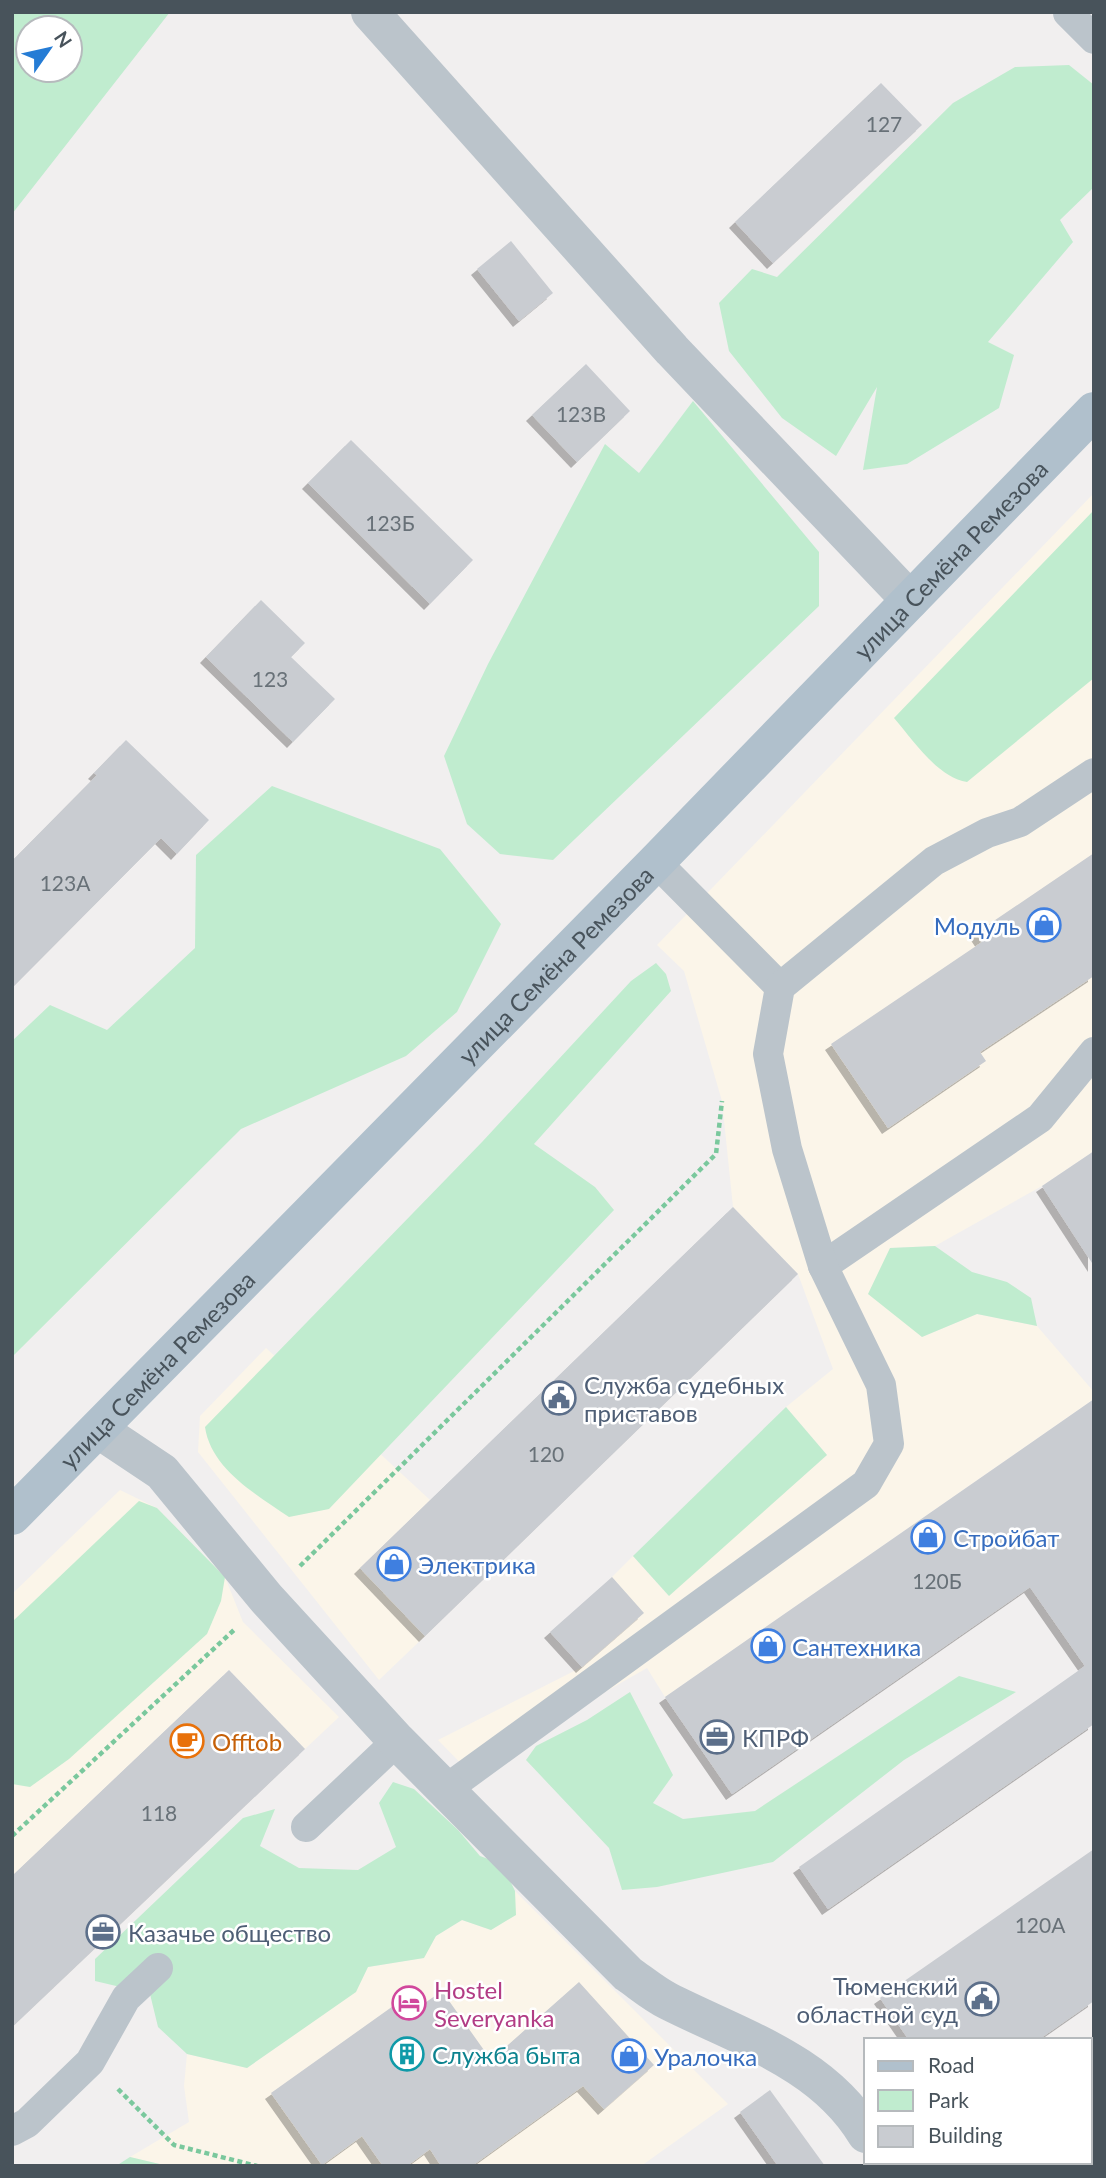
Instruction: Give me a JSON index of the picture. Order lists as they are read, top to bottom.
{
  "streets": {
    "main road": ["улица Семёна Ремезова"]
  },
  "places": {
    "shop": [
      "Модуль",
      "Стройбат",
      "Электрика",
      "Сантехника",
      "Уралочка"
    ],
    "public building": ["Служба судебных приставов", "Тюменский областной суд"],
    "office": ["КПРФ", "Казачье общество"],
    "cafe": ["Offtob"],
    "hotel": ["Hostel Severyanka"],
    "building": ["Служба быта"]
  },
  "house_numbers": [
    "127",
    "123В",
    "123Б",
    "123",
    "123А",
    "120",
    "120Б",
    "118",
    "120А"
  ],
  "legend": ["Road", "Park", "Building"],
  "north": "top right"
}
